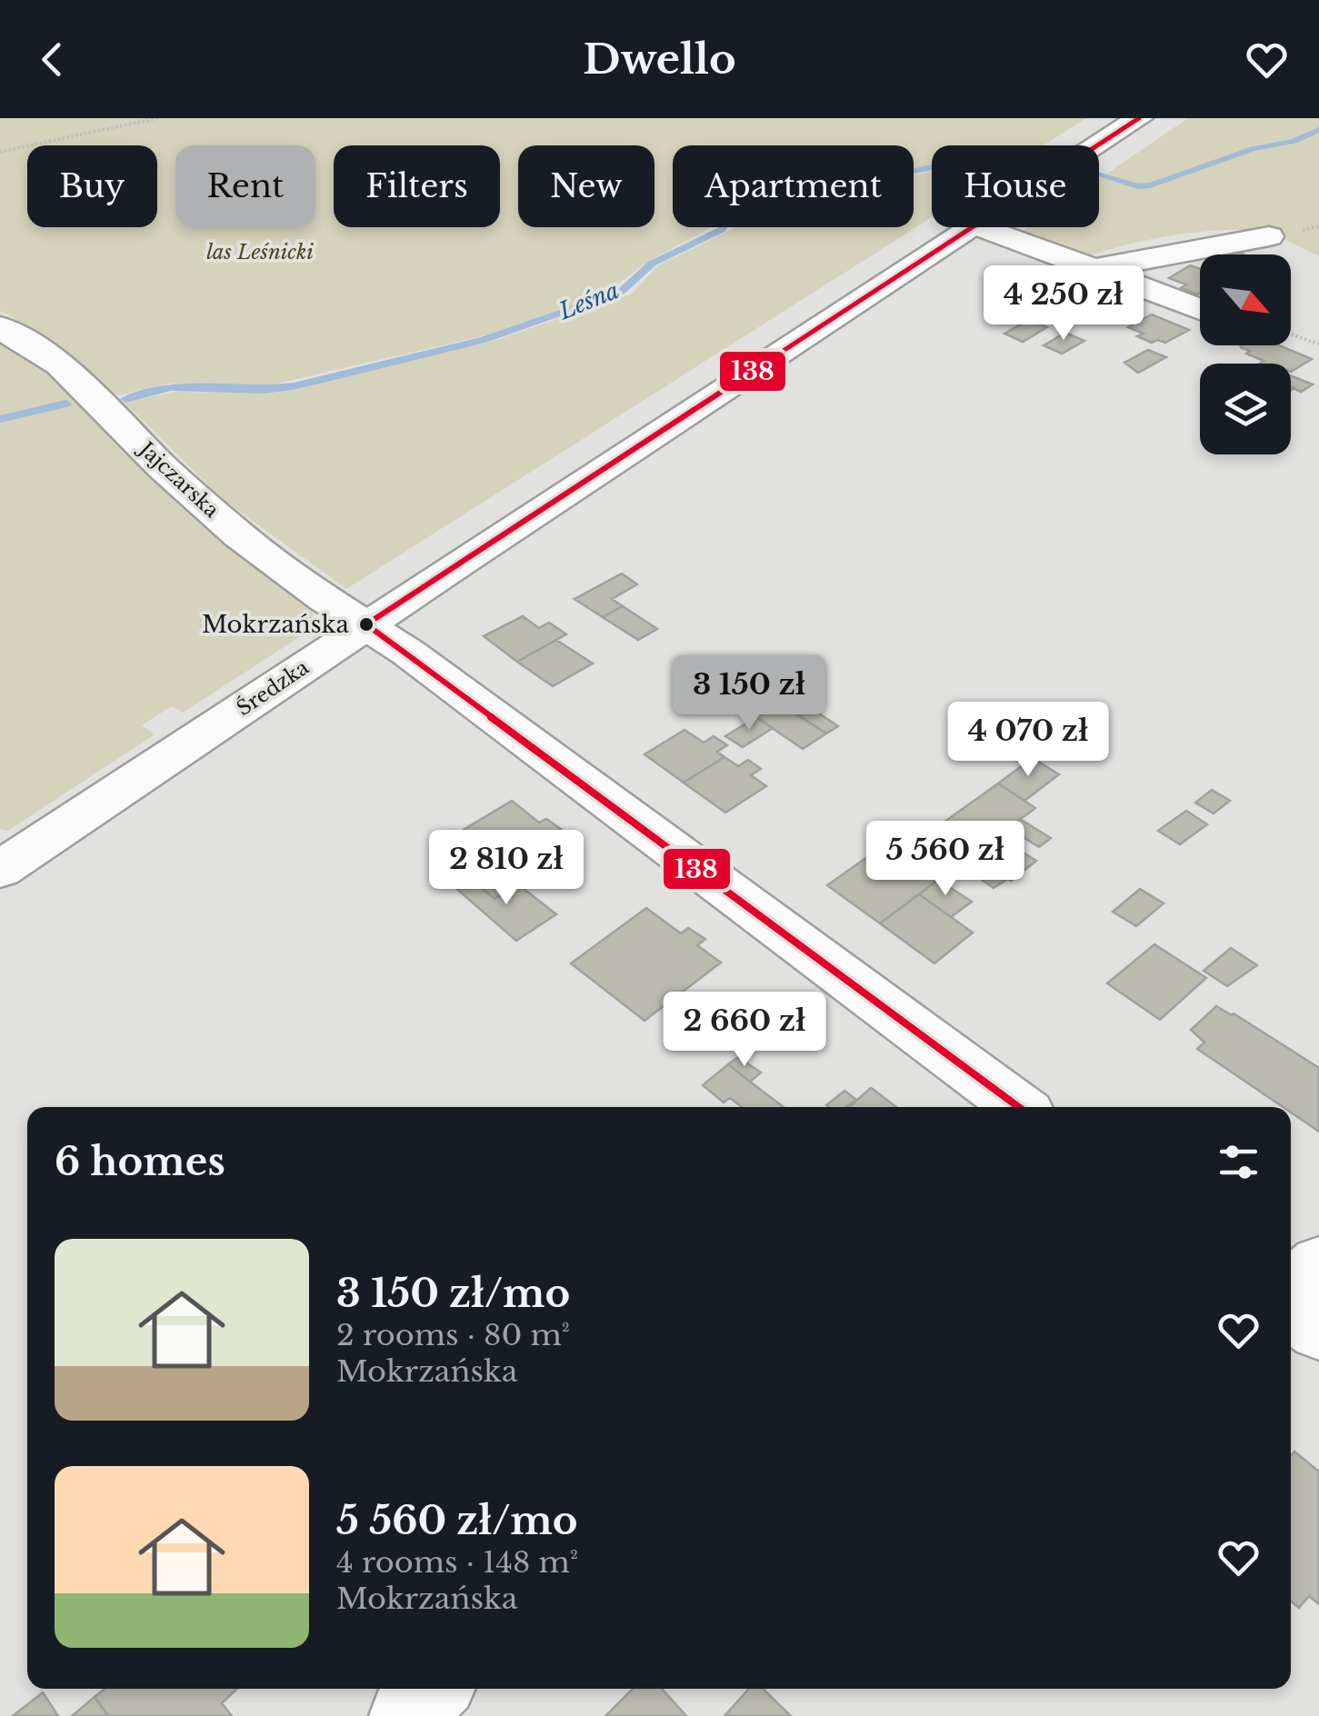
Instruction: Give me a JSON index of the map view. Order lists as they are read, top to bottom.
{
  "streets": {
    "street": ["Jajczarska", "Średzka"]
  },
  "crossings": [
    ["Jajczarska", "Średzka"]
  ],
  "water": ["Leśna"],
  "parks": ["las Leśnicki"],
  "places": ["Mokrzańska"],
  "lines": ["transit line 138"],
  "north": "bottom right",
  "page": {
    "header": "Dwello",
    "chip": [
      "Buy",
      "Rent",
      "Filters",
      "New",
      "Apartment",
      "House"
    ],
    "price": [
      "4 250 zł",
      "3 150 zł",
      "4 070 zł",
      "5 560 zł",
      "2 810 zł",
      "2 660 zł"
    ],
    "heading": "6 homes",
    "list": [
      {
        "name": "3 150 zł/mo",
        "note": "2 rooms · 80 m² · Mokrzańska"
      },
      {
        "name": "5 560 zł/mo",
        "note": "4 rooms · 148 m² · Mokrzańska"
      }
    ]
  }
}
